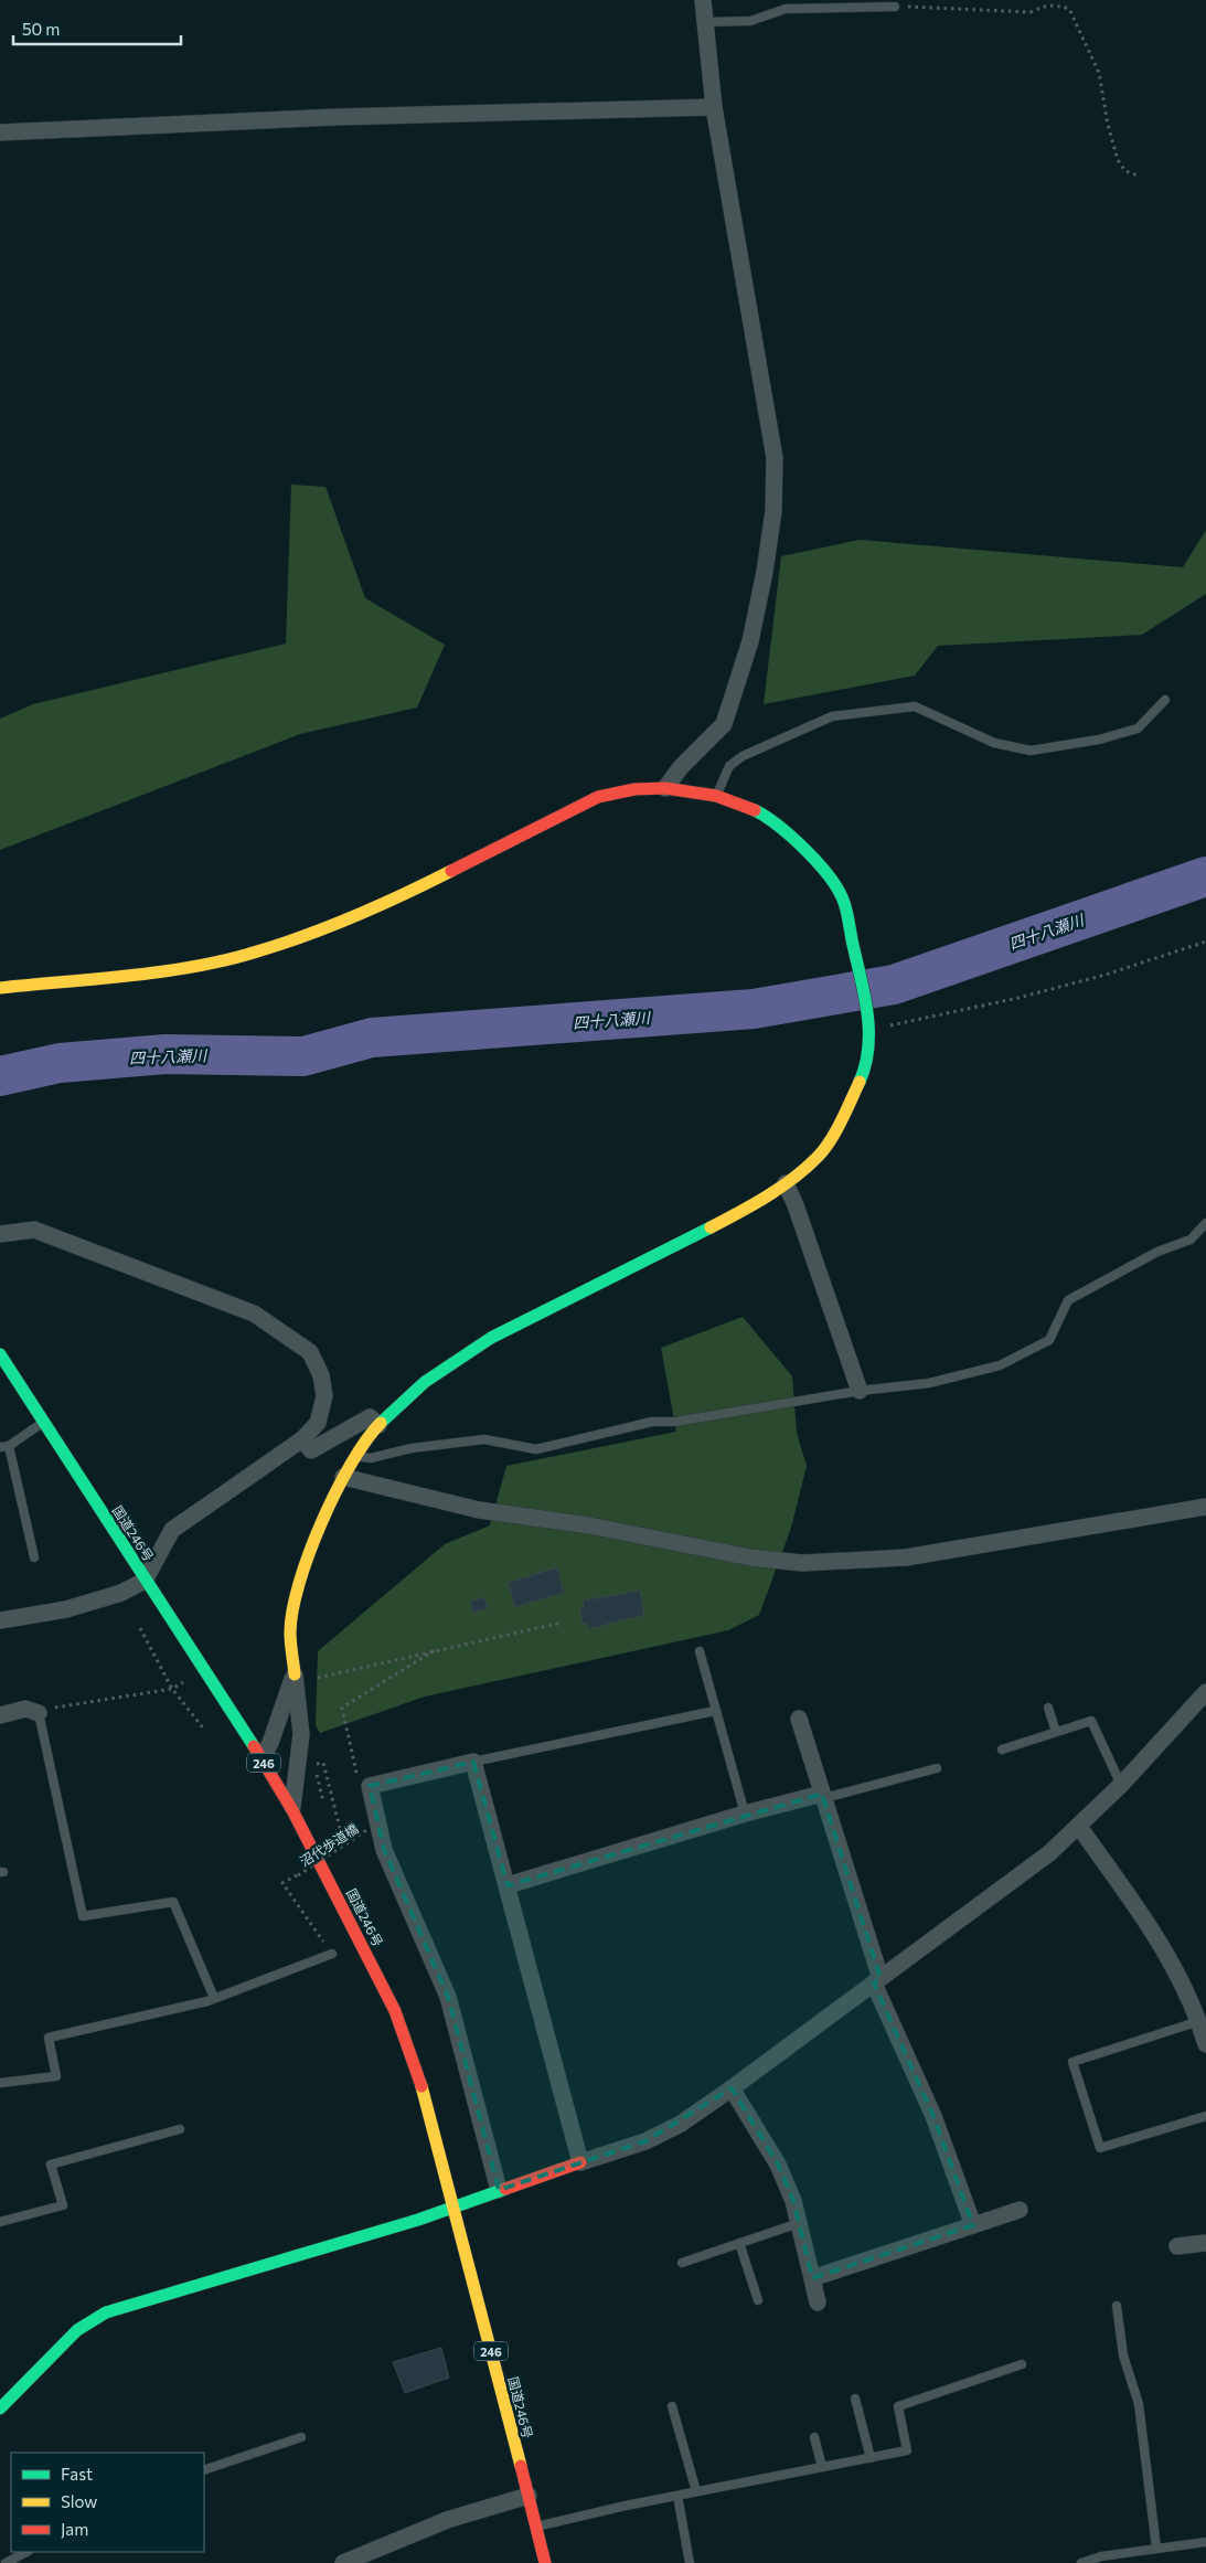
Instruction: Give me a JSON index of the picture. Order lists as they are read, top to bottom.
{
  "streets": {
    "main road": ["国道246号", "246"],
    "path": ["沼代歩道橋"]
  },
  "water": ["四十八瀬川"],
  "legend": ["Fast", "Slow", "Jam"],
  "scale_bar": "50 m"
}
